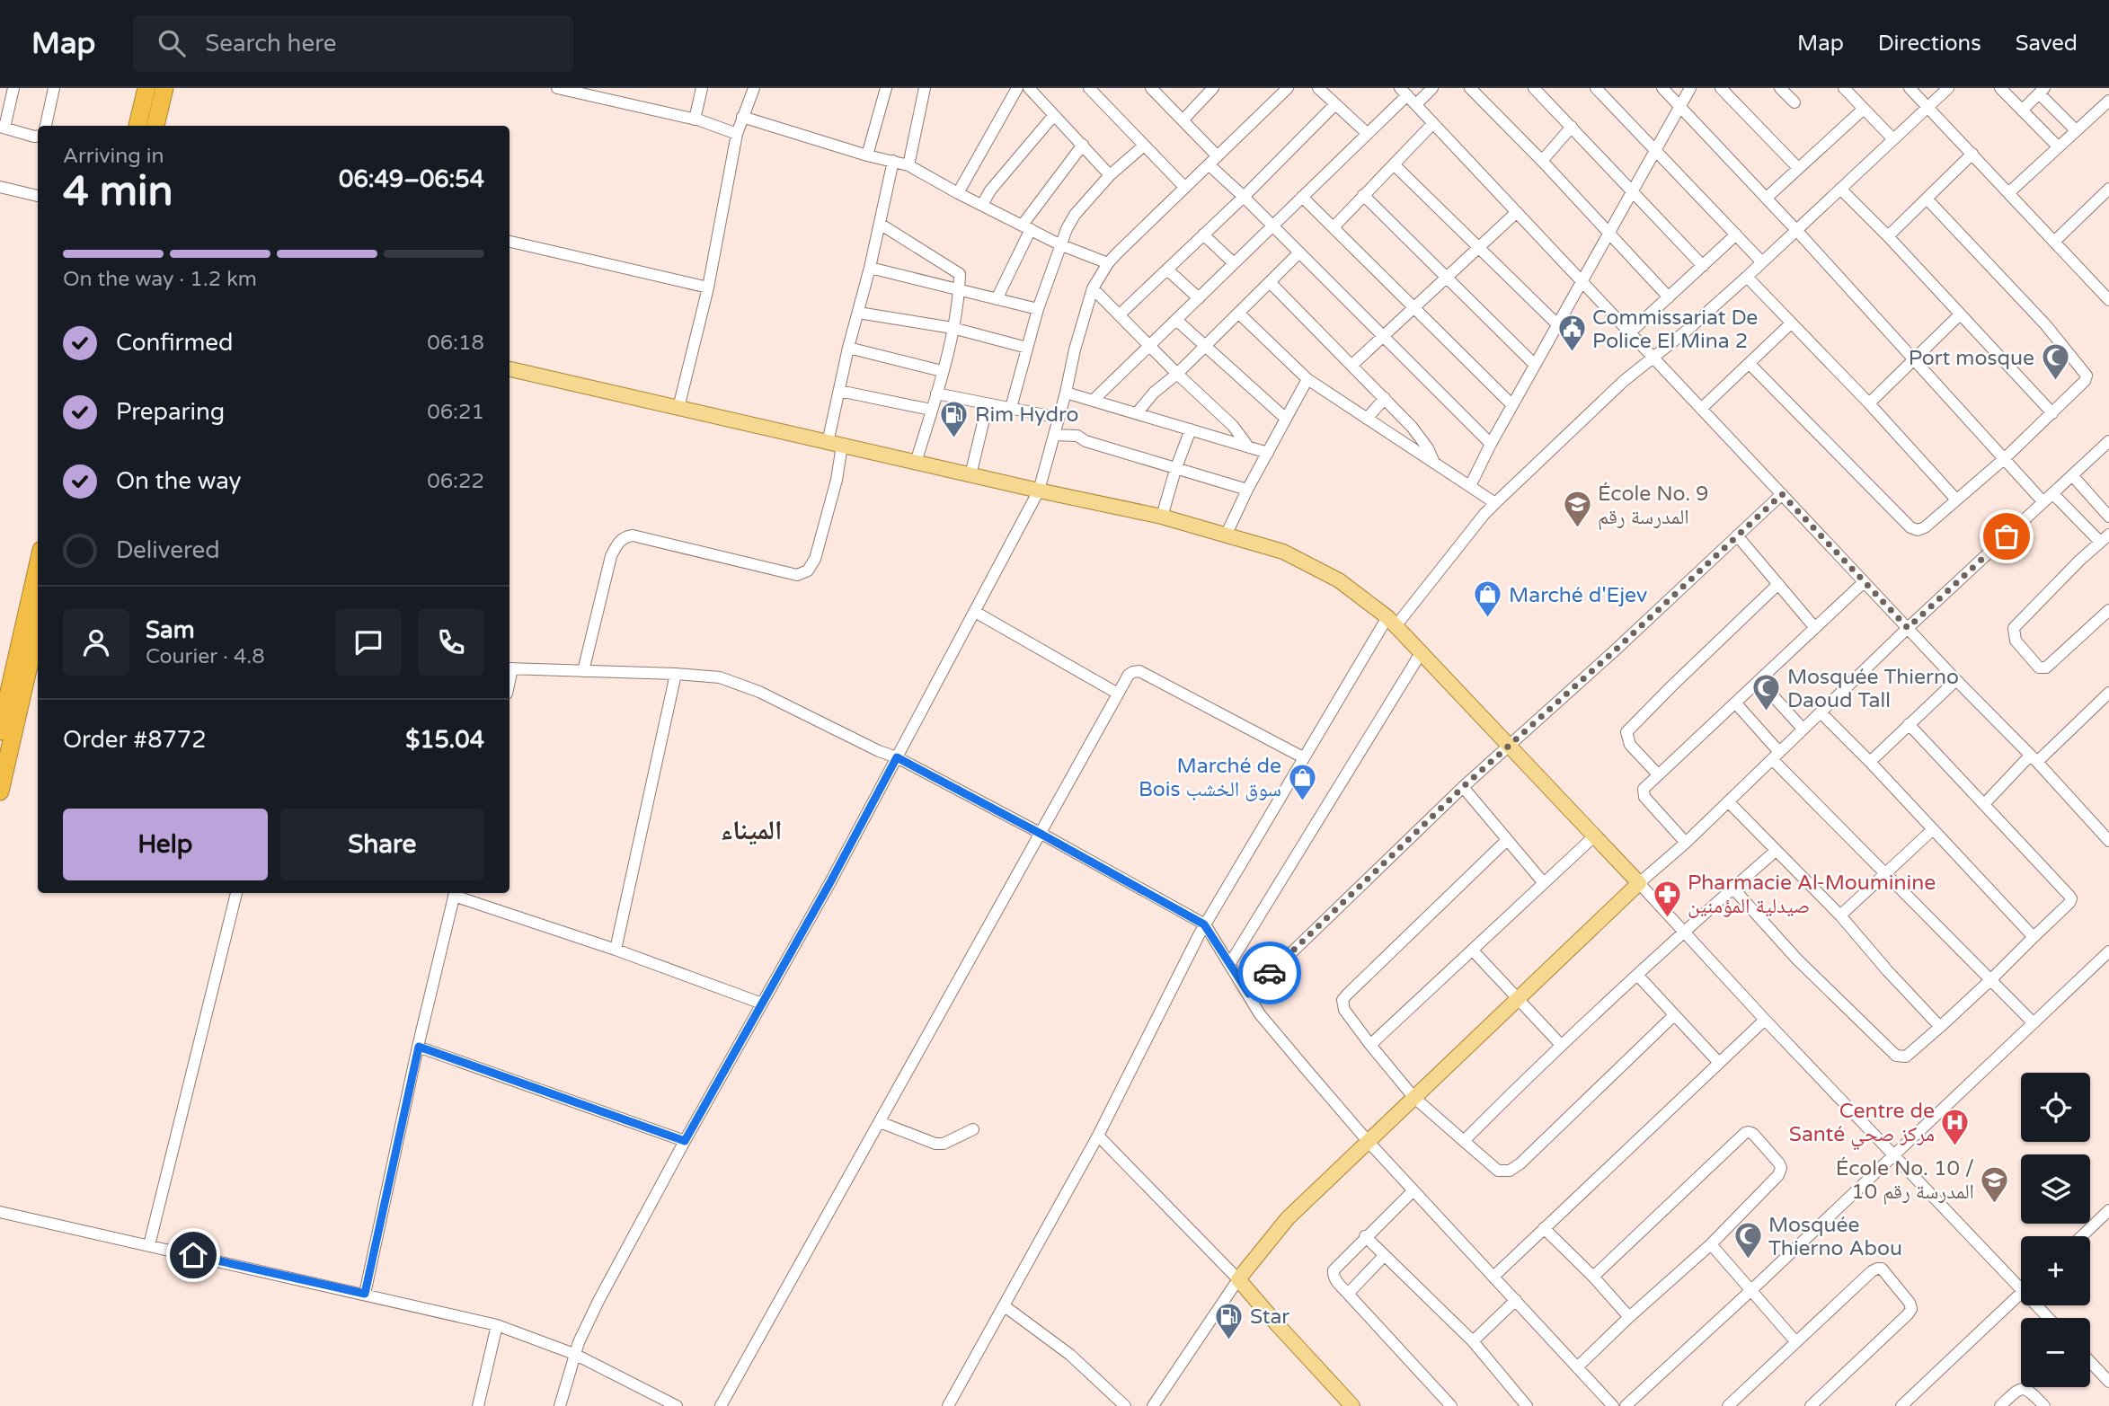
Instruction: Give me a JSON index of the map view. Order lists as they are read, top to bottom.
{
  "districts": ["الميناء"],
  "places": {
    "public building": ["Commissariat De Police El Mina 2"],
    "mosque": ["Port mosque", "Mosquée Thierno Daoud Tall", "Mosquée Thierno Abou"],
    "fuel station": ["Rim Hydro", "Star"],
    "school or university": ["École No. 9 المدرسة رقم", "École No. 10 / المدرسة رقم 10"],
    "shop": ["Marché d'Ejev", "Marché de Bois سوق الخشب"],
    "pharmacy": ["Pharmacie Al-Mouminine صيدلية المؤمنين"],
    "hospital": ["Centre de Santé مركز صحي"]
  },
  "page": {
    "header": "Map",
    "search": "Search here",
    "nav": ["Map", "Directions", "Saved"],
    "heading": ["4 min", "Arriving in", "06:49–06:54"],
    "panel": [
      "Sam",
      "Courier · 4.8",
      "Order #8772",
      "$15.04"
    ],
    "bar": "On the way · 1.2 km",
    "list": [
      ["Confirmed", "06:18"],
      ["Preparing", "06:21"],
      ["On the way", "06:22"],
      "Delivered"
    ],
    "buttons": ["Help", "Share"],
    "map_buttons": ["+", "−"]
  }
}
